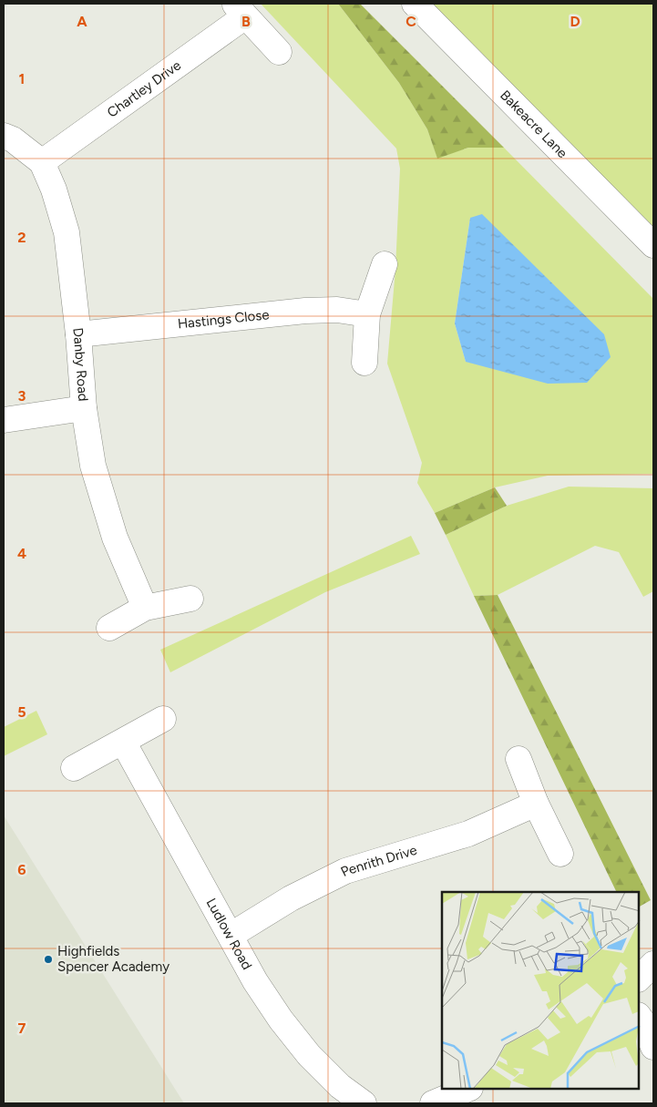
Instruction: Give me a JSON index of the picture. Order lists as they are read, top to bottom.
{
  "streets": {
    "street": [
      "Chartley Drive",
      "Bakeacre Lane",
      "Hastings Close",
      "Danby Road",
      "Penrith Drive",
      "Ludlow Road"
    ]
  },
  "crossings": [
    ["Chartley Drive", "Danby Road"],
    ["Hastings Close", "Danby Road"],
    ["Penrith Drive", "Ludlow Road"]
  ],
  "places": ["Highfields Spencer Academy"],
  "grid": {
    "columns": [
      "A",
      "B",
      "C",
      "D"
    ],
    "rows": [
      "1",
      "2",
      "3",
      "4",
      "5",
      "6",
      "7"
    ]
  }
}
